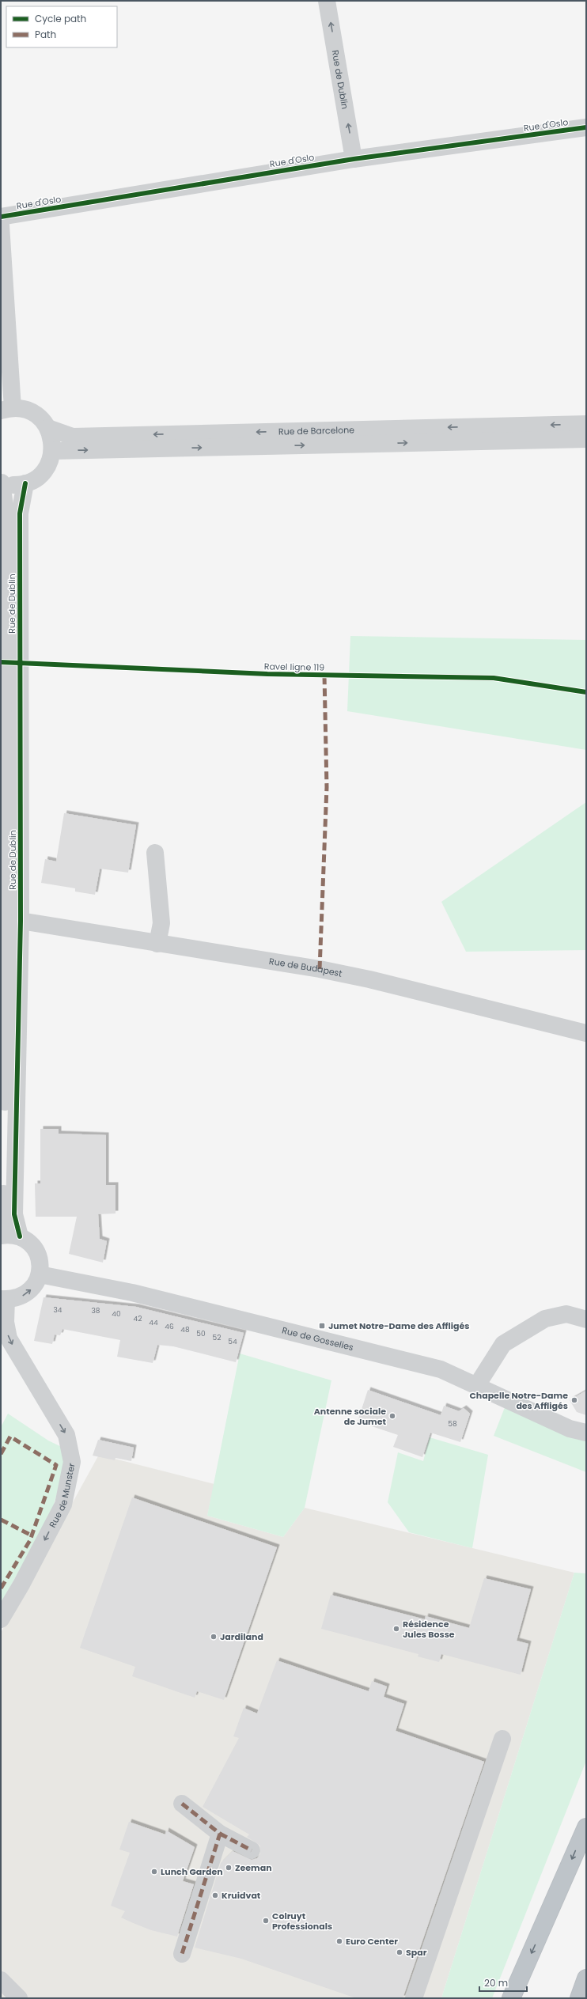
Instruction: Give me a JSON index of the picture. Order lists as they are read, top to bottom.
{
  "streets": {
    "street": [
      "Rue de Dublin",
      "Rue d'Oslo",
      "Rue de Barcelone",
      "Rue de Budapest",
      "Rue de Gosselies",
      "Rue de Munster"
    ],
    "cycle path": ["Ravel ligne 119"]
  },
  "crossings": [
    ["Rue de Dublin", "Rue d'Oslo"],
    ["Rue de Dublin", "Rue de Budapest"]
  ],
  "one_way": ["Rue de Munster"],
  "places": {
    "transit": ["Jumet Notre-Dame des Affligés"],
    "other": [
      "Chapelle Notre-Dame des Affligés",
      "Antenne sociale de Jumet",
      "Résidence Jules Bosse",
      "Jardiland",
      "Zeeman",
      "Lunch Garden",
      "Kruidvat",
      "Colruyt Professionals",
      "Euro Center",
      "Spar"
    ]
  },
  "house_numbers": [
    "34",
    "38",
    "40",
    "42",
    "44",
    "46",
    "48",
    "50",
    "52",
    "54",
    "58"
  ],
  "legend": ["Cycle path", "Path"],
  "scale_bar": "20 m"
}
